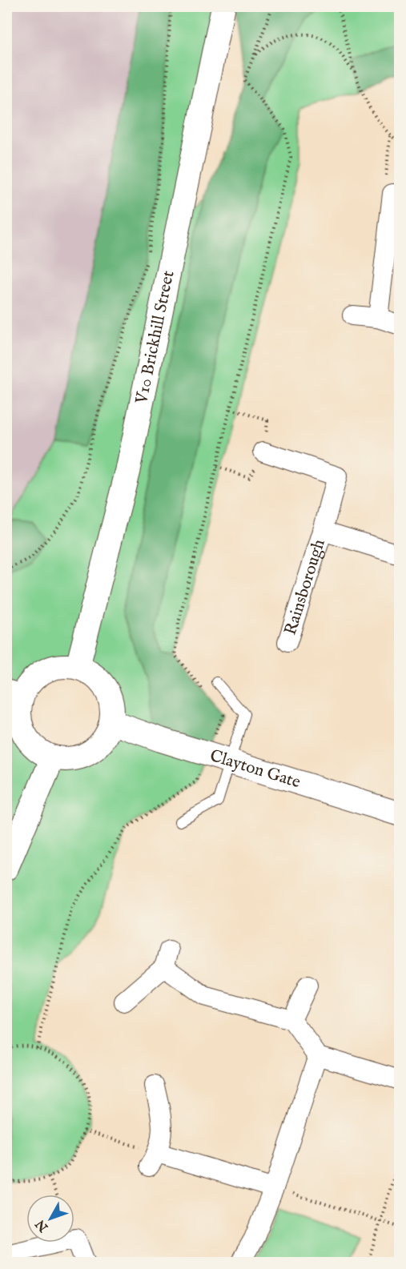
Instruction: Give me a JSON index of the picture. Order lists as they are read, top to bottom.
{
  "streets": {
    "street": ["V10 Brickhill Street", "Rainsborough", "Clayton Gate"]
  },
  "crossings": [
    ["V10 Brickhill Street", "Clayton Gate"]
  ],
  "north": "bottom left"
}
